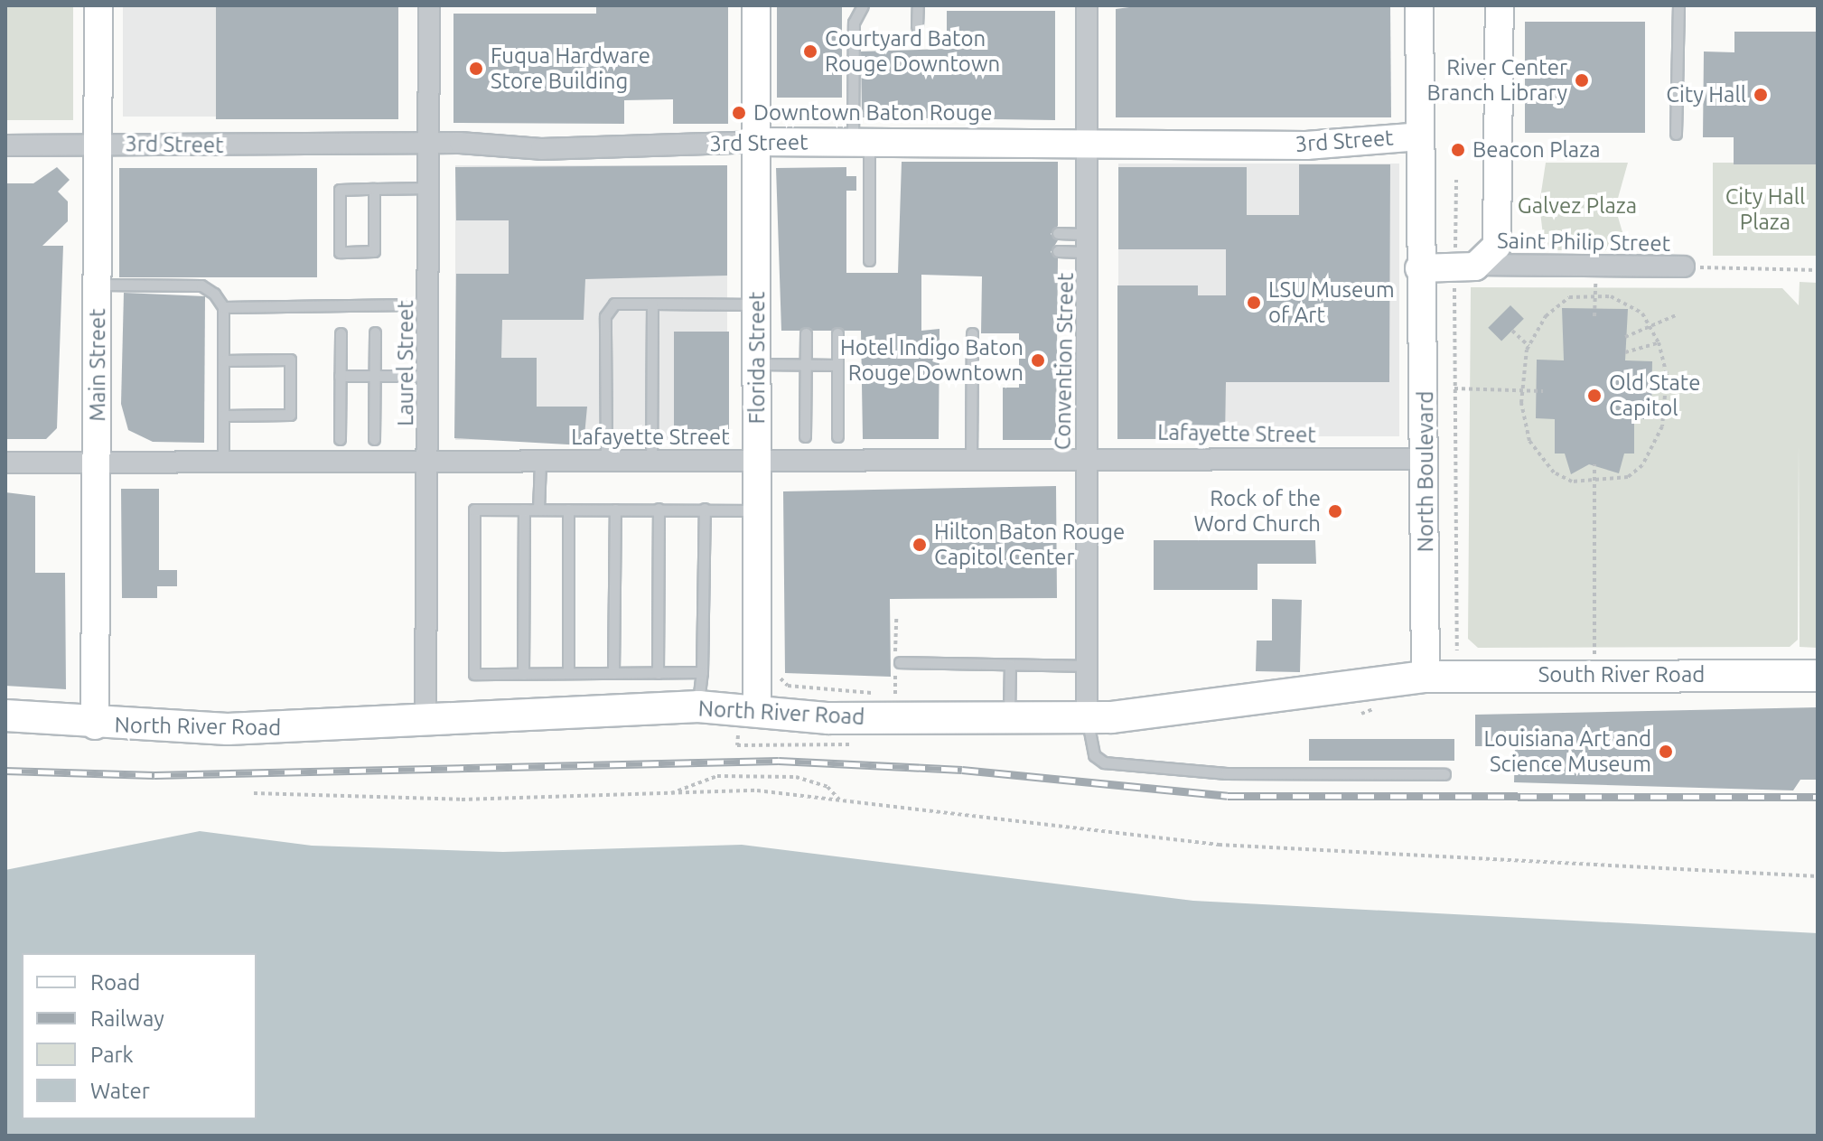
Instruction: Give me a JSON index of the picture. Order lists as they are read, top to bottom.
{
  "streets": {
    "main road": ["South River Road", "North River Road"],
    "street": [
      "3rd Street",
      "Saint Philip Street",
      "Florida Street",
      "Convention Street",
      "Laurel Street",
      "Main Street",
      "Lafayette Street",
      "North Boulevard"
    ]
  },
  "crossings": [
    ["3rd Street", "Florida Street"],
    ["3rd Street", "Convention Street"],
    ["3rd Street", "Laurel Street"],
    ["3rd Street", "Main Street"],
    ["3rd Street", "North Boulevard"],
    ["Florida Street", "Lafayette Street"],
    ["Florida Street", "North River Road"],
    ["Convention Street", "Lafayette Street"],
    ["Convention Street", "North River Road"],
    ["Laurel Street", "Lafayette Street"],
    ["Laurel Street", "North River Road"],
    ["Main Street", "Lafayette Street"],
    ["Main Street", "North River Road"],
    ["Lafayette Street", "North Boulevard"],
    ["North Boulevard", "South River Road"],
    ["North Boulevard", "North River Road"],
    ["South River Road", "North River Road"]
  ],
  "parks": ["City Hall Plaza", "Galvez Plaza"],
  "places": [
    "Courtyard Baton Rouge Downtown",
    "Fuqua Hardware Store Building",
    "River Center Branch Library",
    "City Hall",
    "Downtown Baton Rouge",
    "Beacon Plaza",
    "LSU Museum of Art",
    "Hotel Indigo Baton Rouge Downtown",
    "Old State Capitol",
    "Rock of the Word Church",
    "Hilton Baton Rouge Capitol Center",
    "Louisiana Art and Science Museum"
  ],
  "legend": [
    "Road",
    "Railway",
    "Park",
    "Water"
  ]
}
